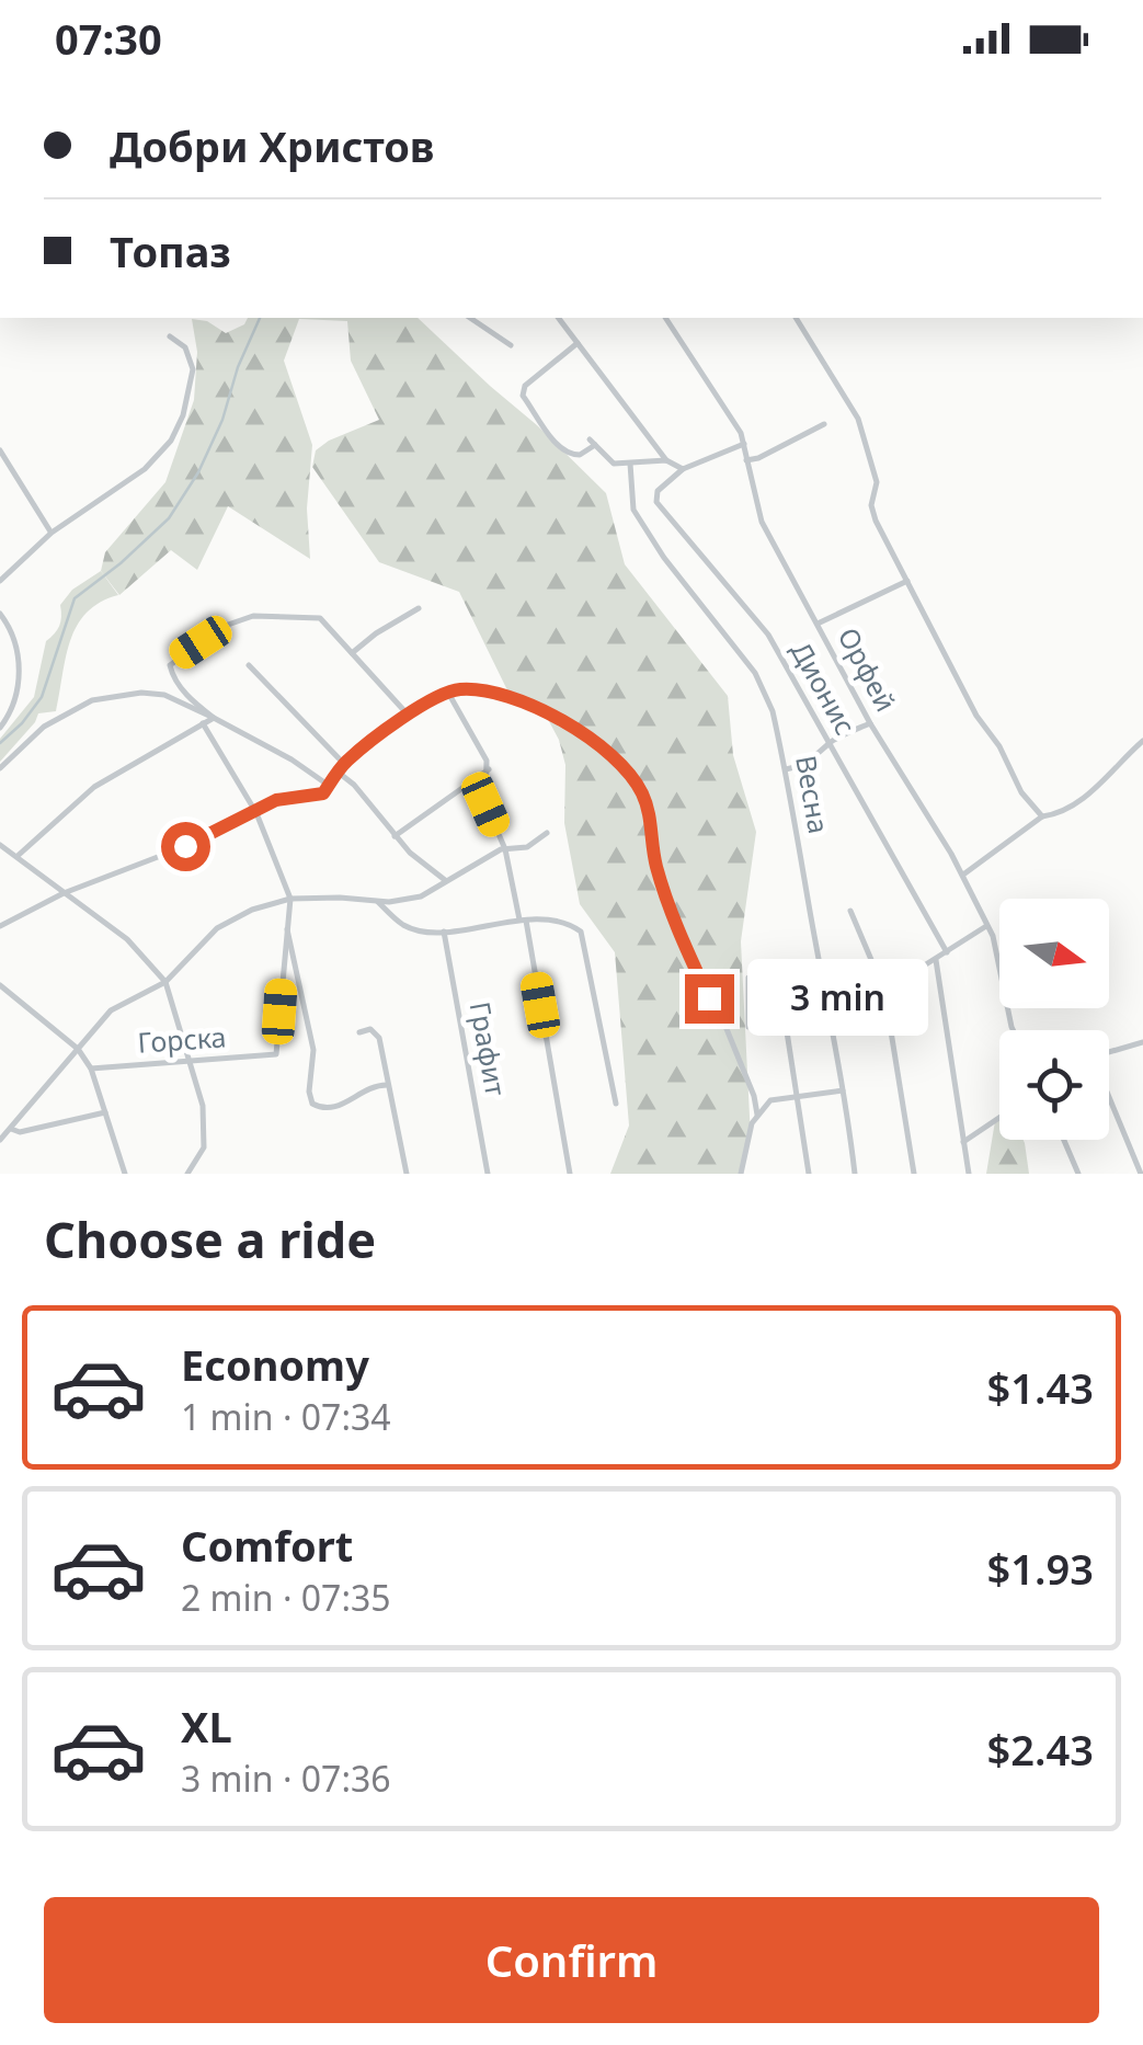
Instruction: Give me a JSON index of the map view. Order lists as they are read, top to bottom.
{
  "streets": {
    "street": [
      "Орфей",
      "Дионис",
      "Весна",
      "Горска",
      "Графит"
    ]
  },
  "north": "right",
  "page": {
    "status": "07:30",
    "banner": ["Добри Христов", "Топаз"],
    "bubble": "3 min",
    "heading": "Choose a ride",
    "list": [
      {
        "name": "Economy",
        "note": "1 min · 07:34",
        "value": "$1.43"
      },
      {
        "name": "Comfort",
        "note": "2 min · 07:35",
        "value": "$1.93"
      },
      {
        "name": "XL",
        "note": "3 min · 07:36",
        "value": "$2.43"
      }
    ],
    "buttons": "Confirm"
  }
}
